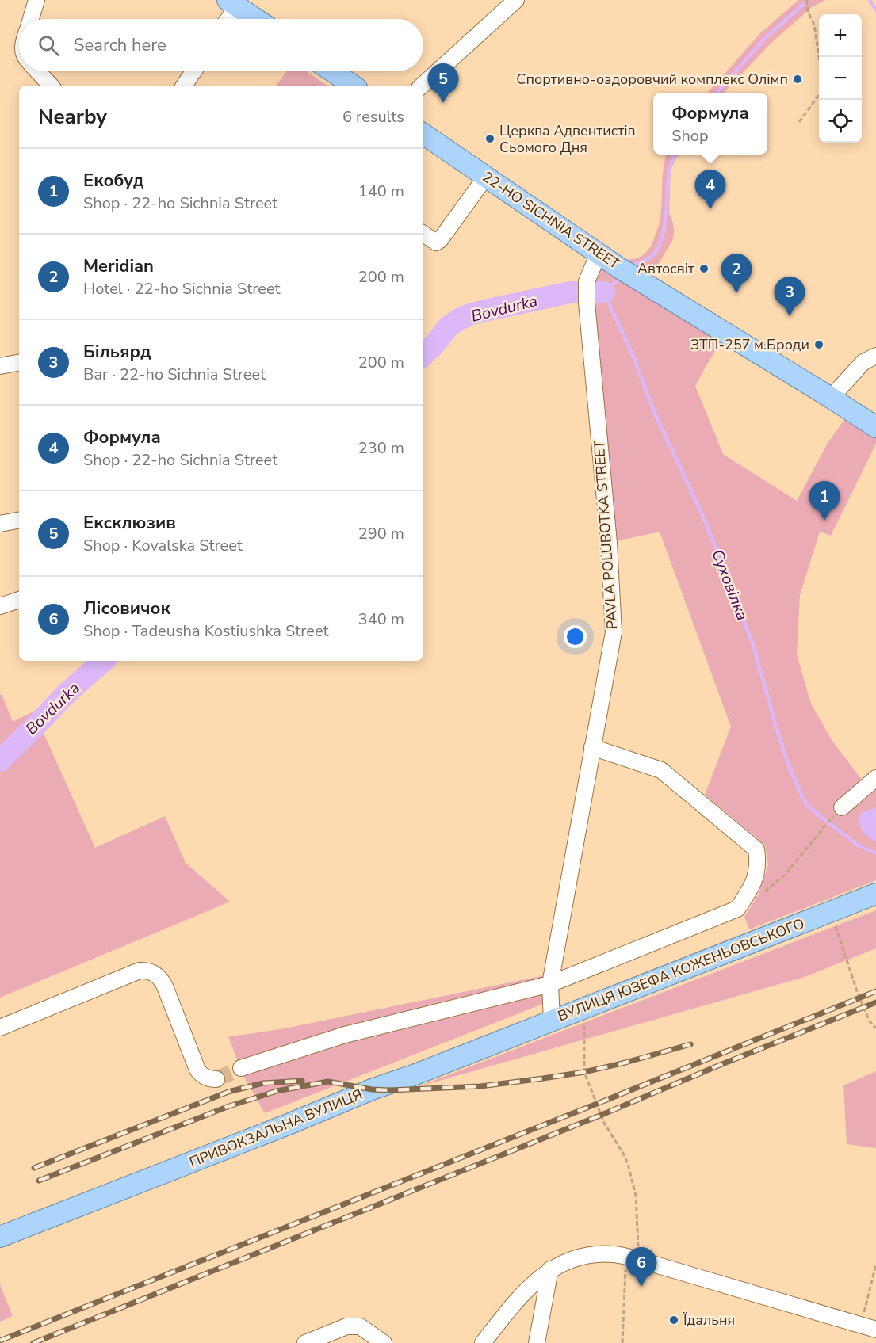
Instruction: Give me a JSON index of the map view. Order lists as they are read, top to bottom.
{
  "streets": {
    "main road": ["22-HO SICHNIA STREET", "ВУЛИЦЯ ЮЗЕФА КОЖЕНЬОВСЬКОГО", "ПРИВОКЗАЛЬНА ВУЛИЦЯ"],
    "street": ["PAVLA POLUBOTKA STREET"]
  },
  "crossings": [
    ["22-HO SICHNIA STREET", "PAVLA POLUBOTKA STREET"],
    ["PAVLA POLUBOTKA STREET", "ВУЛИЦЯ ЮЗЕФА КОЖЕНЬОВСЬКОГО"],
    ["ВУЛИЦЯ ЮЗЕФА КОЖЕНЬОВСЬКОГО", "ПРИВОКЗАЛЬНА ВУЛИЦЯ"]
  ],
  "water": ["Bovdurka", "Суховілка"],
  "places": [
    "Спортивно-оздоровчий комплекс Олімп",
    "Церква Адвентистів Сьомого Дня",
    "Автосвіт",
    "ЗТП-257 м.Броди",
    "Їдальня"
  ],
  "page": {
    "map_buttons": ["+", "−"],
    "search": "Search here",
    "pins": [
      "5",
      "4",
      "2",
      "3",
      "1",
      "6"
    ],
    "heading": ["Nearby", "6 results"],
    "popup": ["Формула", "Shop"],
    "list": [
      {
        "mark": "1",
        "name": "Екобуд",
        "note": "Shop · 22-ho Sichnia Street",
        "value": "140 m"
      },
      {
        "mark": "2",
        "name": "Meridian",
        "note": "Hotel · 22-ho Sichnia Street",
        "value": "200 m"
      },
      {
        "mark": "3",
        "name": "Більярд",
        "note": "Bar · 22-ho Sichnia Street",
        "value": "200 m"
      },
      {
        "mark": "4",
        "name": "Формула",
        "note": "Shop · 22-ho Sichnia Street",
        "value": "230 m"
      },
      {
        "mark": "5",
        "name": "Ексклюзив",
        "note": "Shop · Kovalska Street",
        "value": "290 m"
      },
      {
        "mark": "6",
        "name": "Лісовичок",
        "note": "Shop · Tadeusha Kostiushka Street",
        "value": "340 m"
      }
    ]
  }
}
